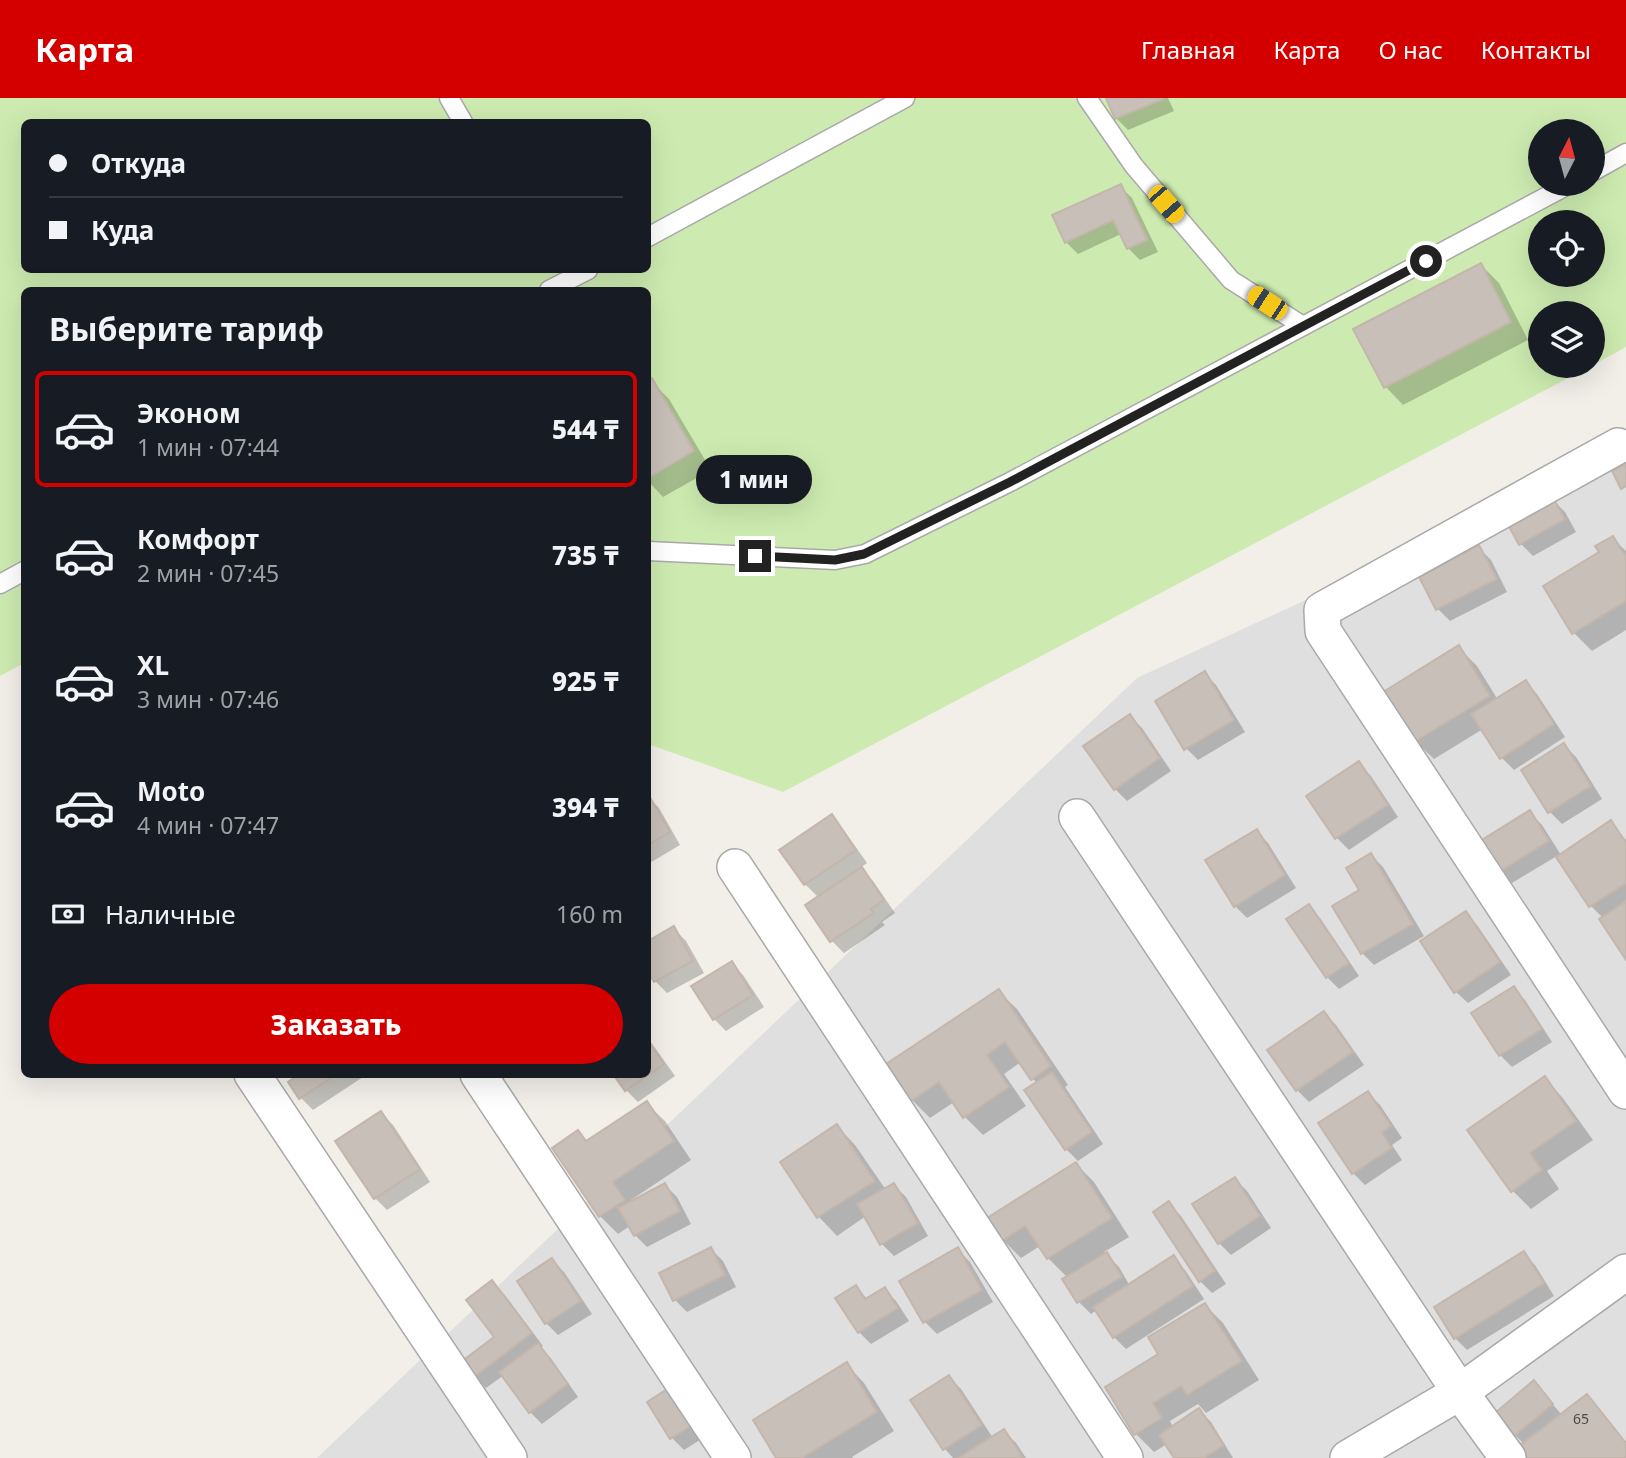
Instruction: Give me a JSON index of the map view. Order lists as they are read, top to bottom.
{
  "house_numbers": ["65"],
  "north": "top",
  "page": {
    "header": "Карта",
    "nav": [
      "Главная",
      "Карта",
      "О нас",
      "Контакты"
    ],
    "banner": ["Откуда", "Куда"],
    "heading": "Выберите тариф",
    "list": [
      {
        "name": "Эконом",
        "note": "1 мин · 07:44",
        "value": "544 ₸"
      },
      {
        "name": "Комфорт",
        "note": "2 мин · 07:45",
        "value": "735 ₸"
      },
      {
        "name": "XL",
        "note": "3 мин · 07:46",
        "value": "925 ₸"
      },
      {
        "name": "Moto",
        "note": "4 мин · 07:47",
        "value": "394 ₸"
      }
    ],
    "bubble": "1 мин",
    "pay": ["Наличные", "160 m"],
    "buttons": "Заказать"
  }
}
